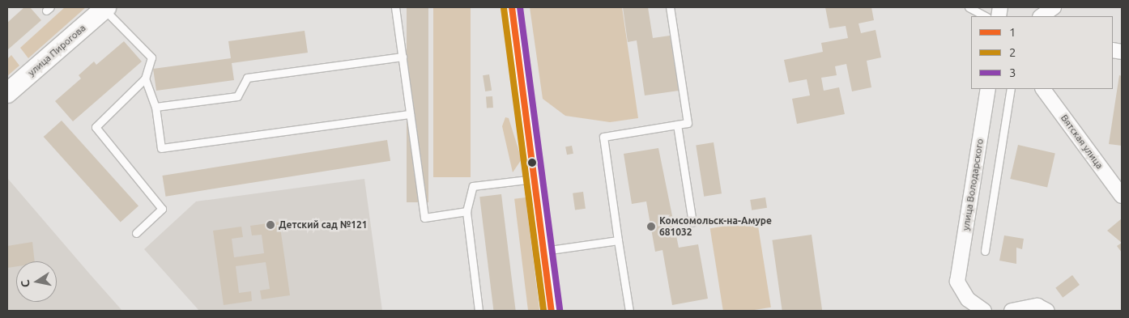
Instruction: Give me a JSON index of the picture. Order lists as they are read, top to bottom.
{
  "streets": {
    "main road": ["улица Пирогова"],
    "street": ["Вятская улица", "улица Володарского"]
  },
  "places": ["Детский сад №121", "Комсомольск-на-Амуре 681032"],
  "lines": ["transit line 1", "transit line 3", "transit line 2"],
  "legend": ["1", "2", "3"],
  "north": "left"
}
